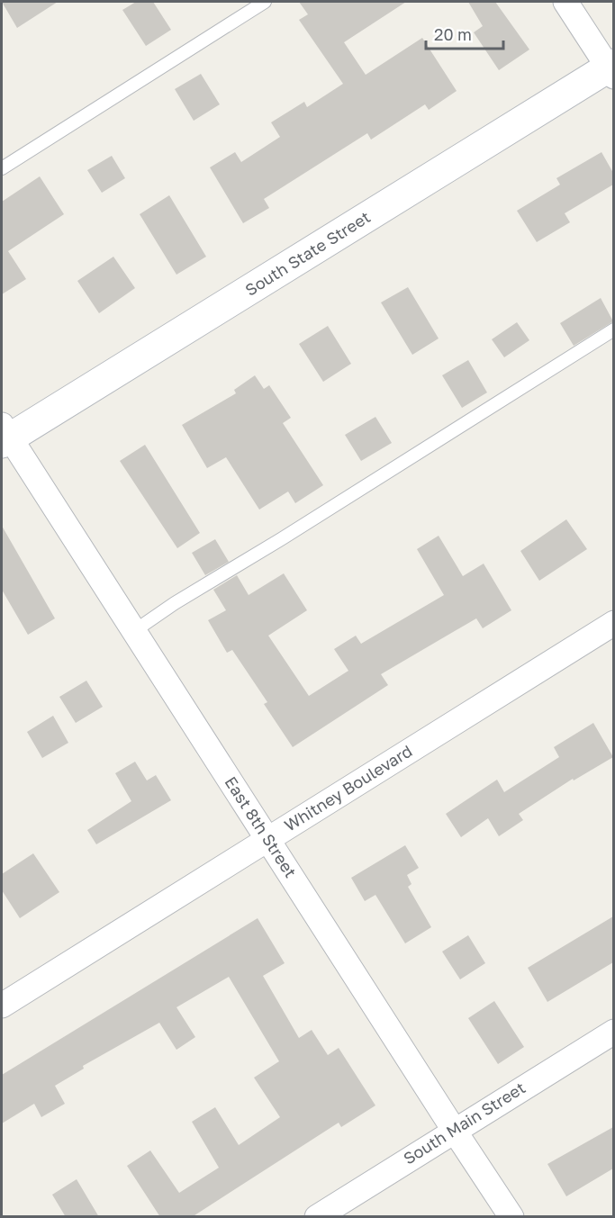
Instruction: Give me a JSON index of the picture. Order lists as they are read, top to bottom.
{
  "streets": {
    "main road": ["South State Street"],
    "street": ["Whitney Boulevard", "East 8th Street", "South Main Street"]
  },
  "crossings": [
    ["South State Street", "East 8th Street"],
    ["Whitney Boulevard", "East 8th Street"],
    ["East 8th Street", "South Main Street"]
  ],
  "scale_bar": "20 m"
}
